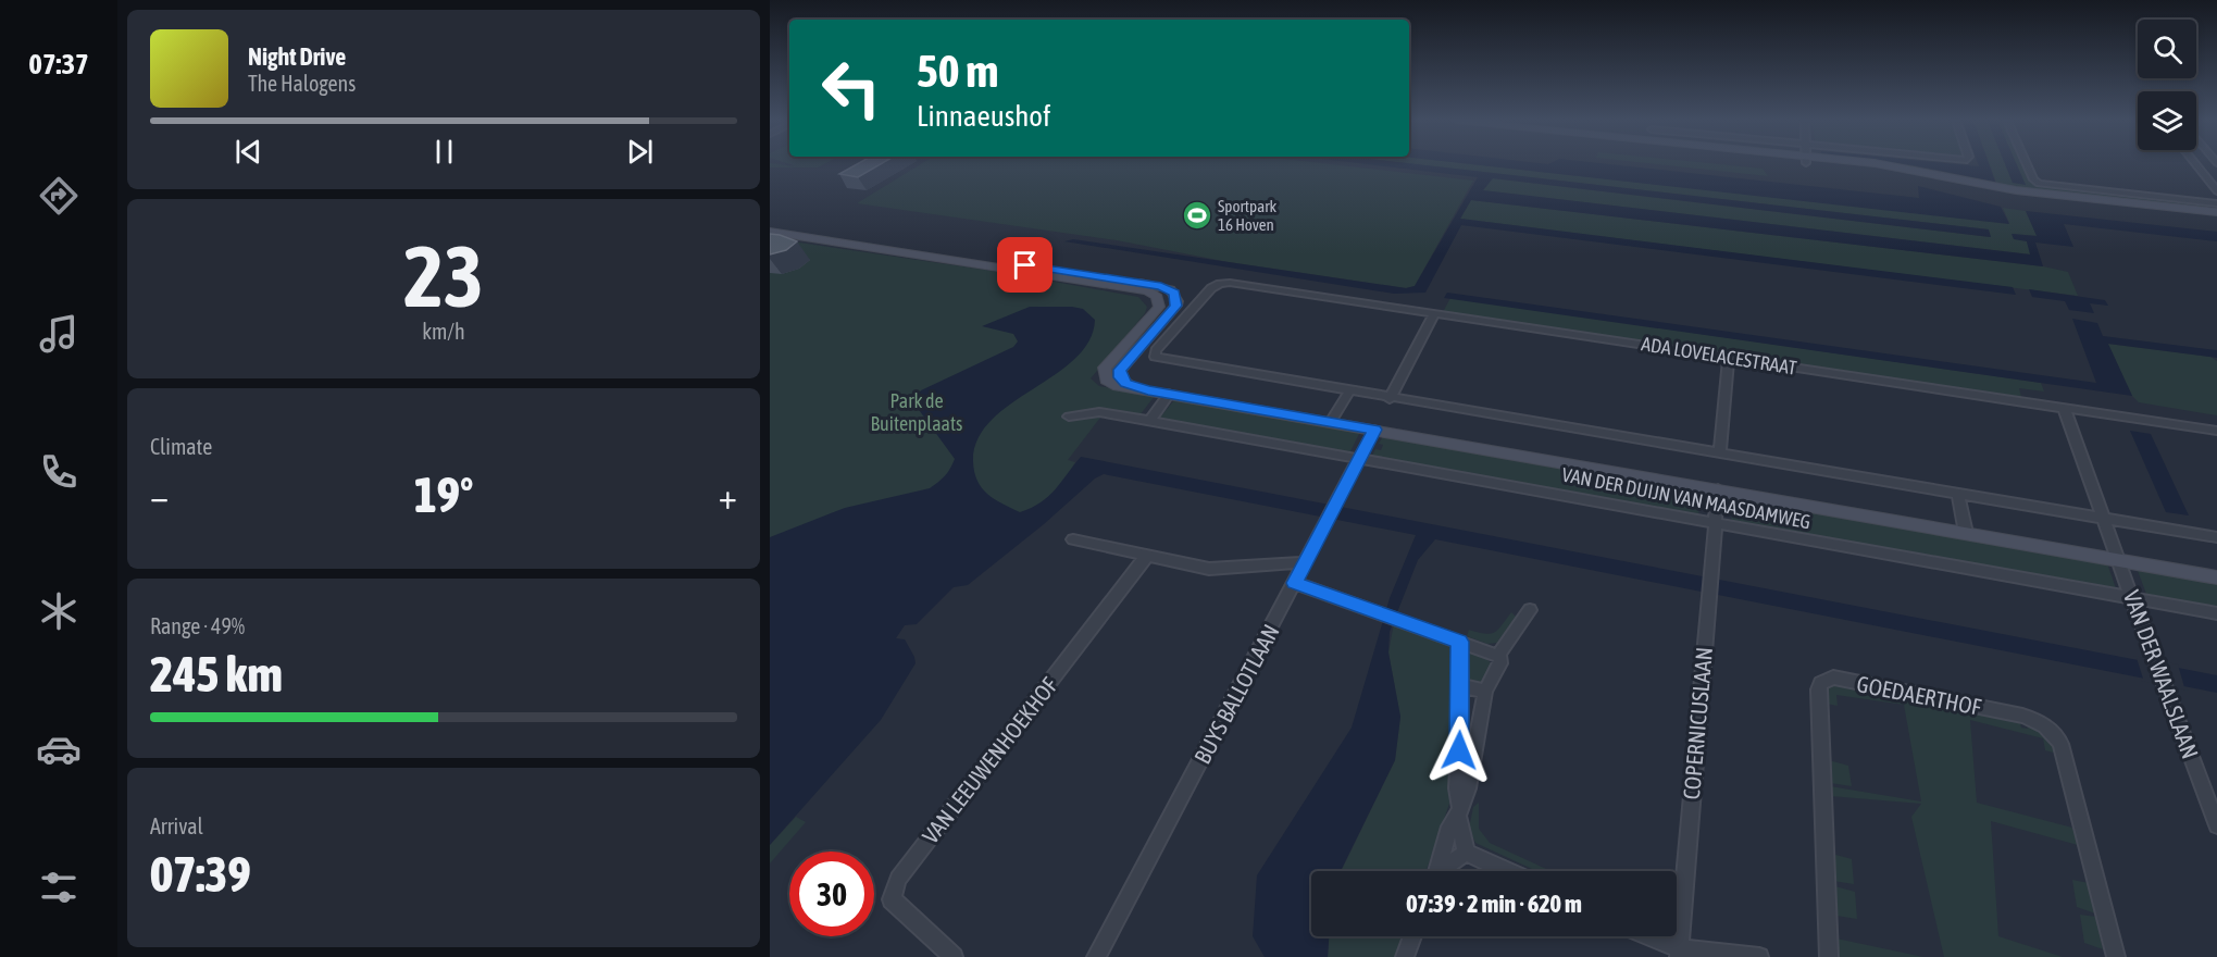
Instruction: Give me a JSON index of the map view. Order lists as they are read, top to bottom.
{
  "streets": {
    "street": [
      "ADA LOVELACESTRAAT",
      "VAN DER DUIJN VAN MAASDAMWEG",
      "VAN DER WAALSLAAN",
      "BUYS BALLOTLAAN",
      "GOEDAERTHOF",
      "COPERNICUSLAAN",
      "VAN LEEUWENHOEKHOF"
    ]
  },
  "crossings": [
    ["ADA LOVELACESTRAAT", "VAN DER WAALSLAAN"],
    ["VAN DER DUIJN VAN MAASDAMWEG", "VAN DER WAALSLAAN"],
    ["VAN DER DUIJN VAN MAASDAMWEG", "BUYS BALLOTLAAN"],
    ["VAN DER DUIJN VAN MAASDAMWEG", "COPERNICUSLAAN"]
  ],
  "parks": ["Park de Buitenplaats"],
  "places": {
    "sports": ["Sportpark 16 Hoven"]
  },
  "page": {
    "tabs": "07:37",
    "turn": ["50 m", "Linnaeushof"],
    "song": ["Night Drive", "The Halogens"],
    "tile": [
      ["23", "km/h"],
      "Climate",
      ["Range · 49%", "245 km"],
      ["Arrival", "07:39"]
    ],
    "heat": ["−", "19°", "+"],
    "limit": "30",
    "trip": "07:39 · 2 min · 620 m"
  }
}
